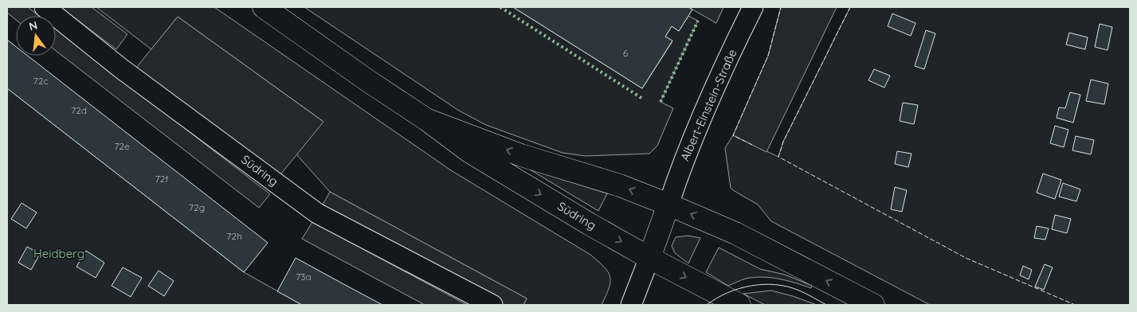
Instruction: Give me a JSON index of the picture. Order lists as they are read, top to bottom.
{
  "streets": {
    "main road": ["Südring"],
    "street": ["Albert-Einstein-Straße"]
  },
  "crossings": [
    ["Albert-Einstein-Straße", "Südring"]
  ],
  "parks": ["Heidberg"],
  "house_numbers": [
    "6",
    "72c",
    "72d",
    "72e",
    "72f",
    "72g",
    "72h",
    "73a"
  ],
  "north": "top"
}
